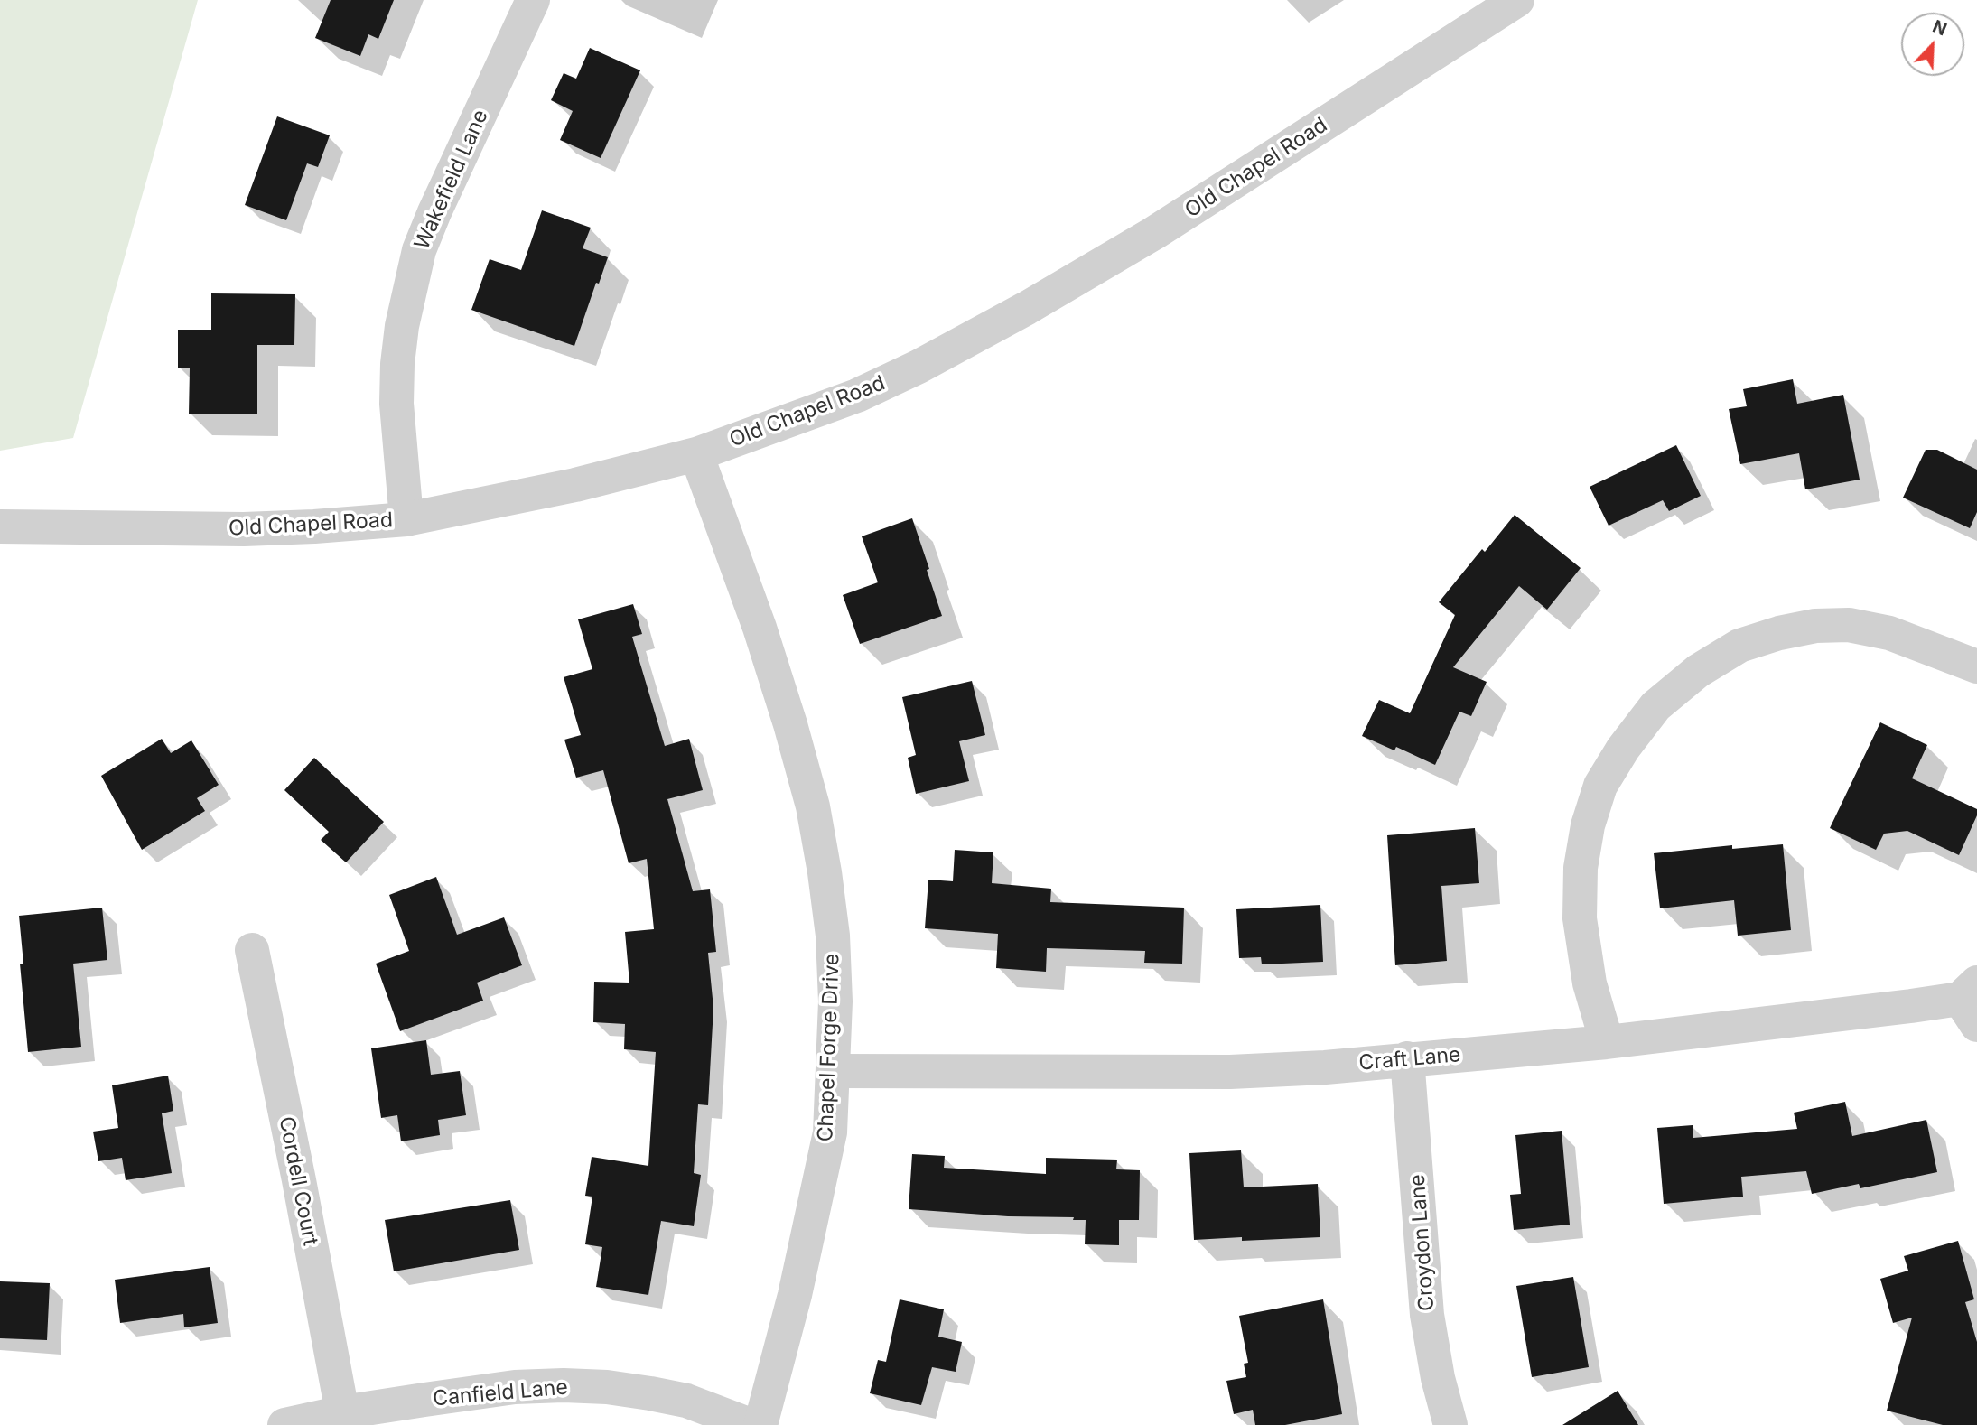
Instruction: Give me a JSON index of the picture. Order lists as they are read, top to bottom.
{
  "streets": {
    "street": [
      "Old Chapel Road",
      "Wakefield Lane",
      "Chapel Forge Drive",
      "Craft Lane",
      "Cordell Court",
      "Croydon Lane",
      "Canfield Lane"
    ]
  },
  "crossings": [
    ["Old Chapel Road", "Wakefield Lane"],
    ["Old Chapel Road", "Chapel Forge Drive"],
    ["Chapel Forge Drive", "Craft Lane"],
    ["Craft Lane", "Croydon Lane"],
    ["Cordell Court", "Canfield Lane"]
  ],
  "north": "top right"
}
